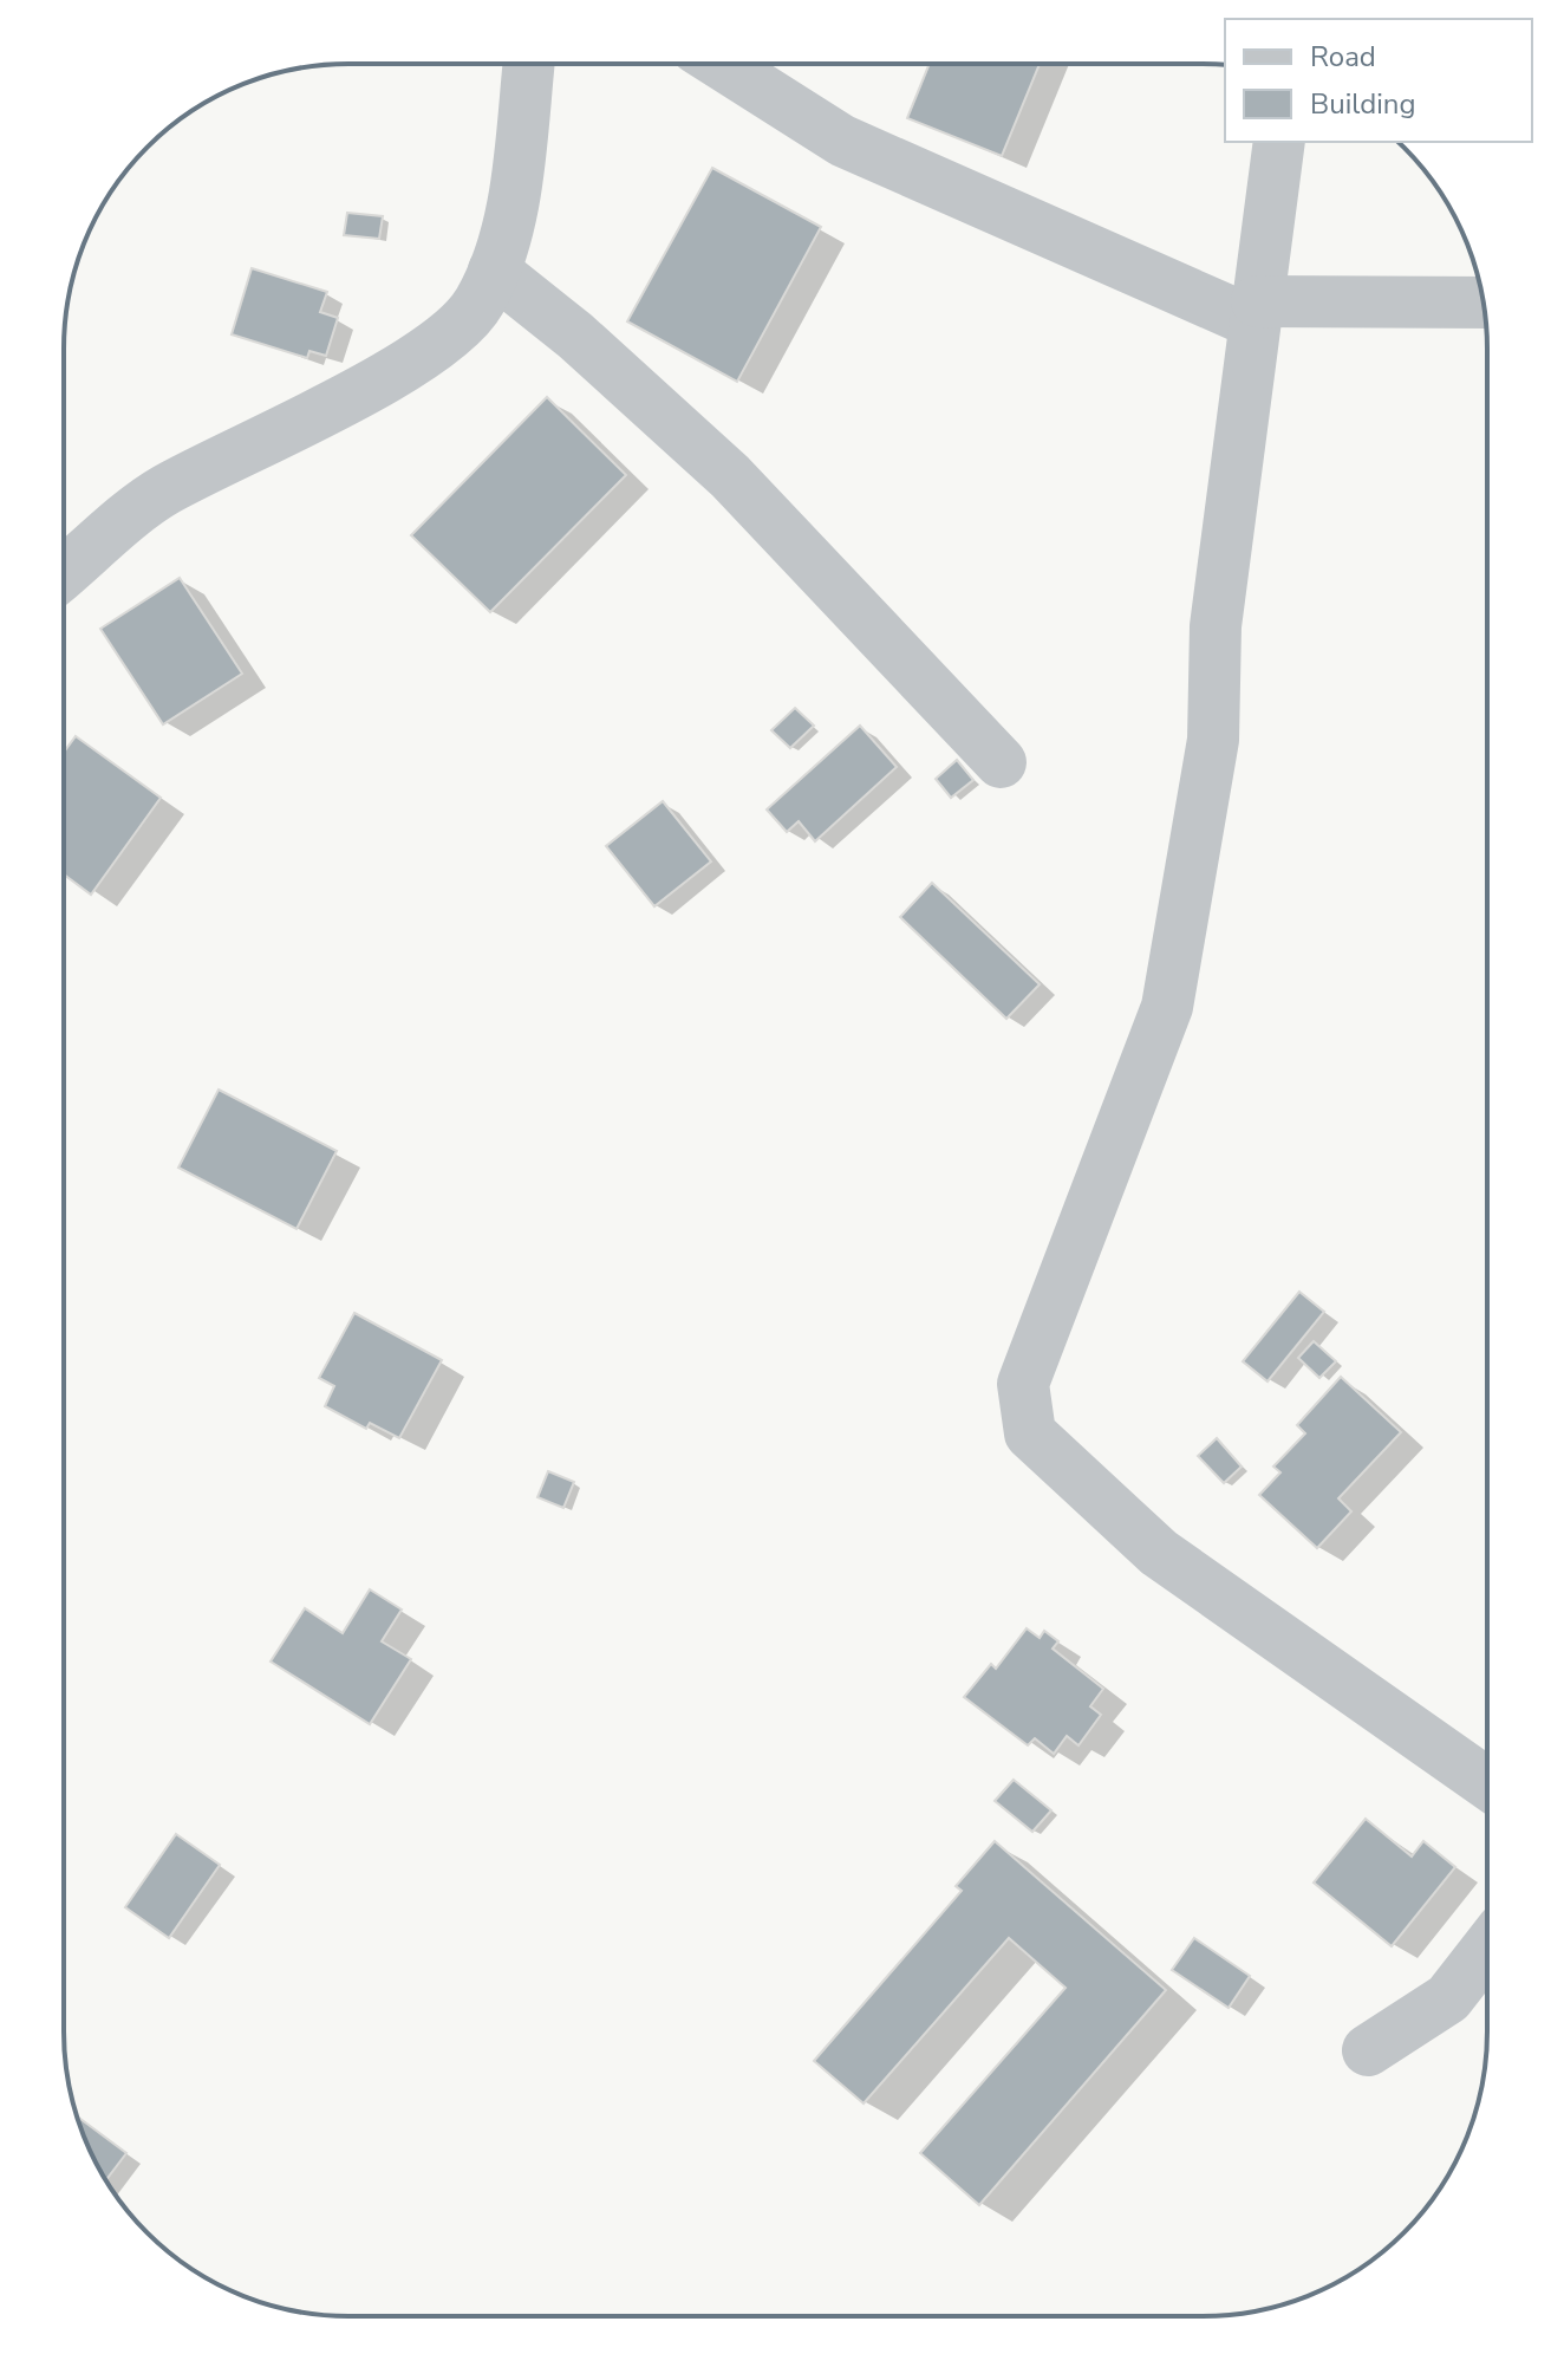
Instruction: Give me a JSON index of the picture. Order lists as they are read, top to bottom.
{
  "legend": ["Road", "Building"]
}
